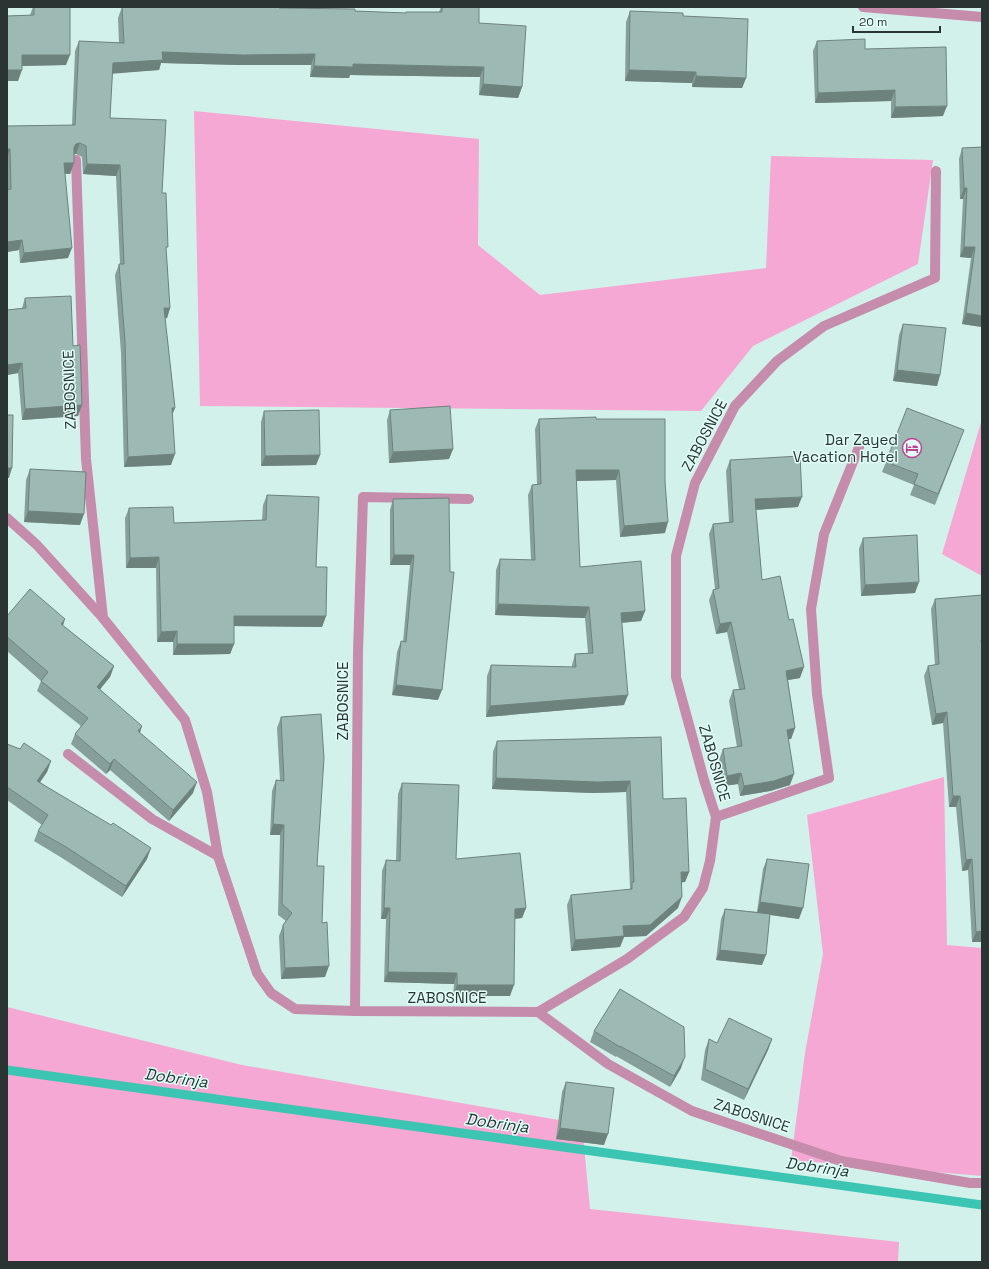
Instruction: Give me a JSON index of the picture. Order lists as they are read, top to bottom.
{
  "streets": {
    "street": ["ZABOSNICE"]
  },
  "water": ["Dobrinja"],
  "places": {
    "hotel": ["Dar Zayed Vacation Hotel"]
  },
  "scale_bar": "20 m"
}
